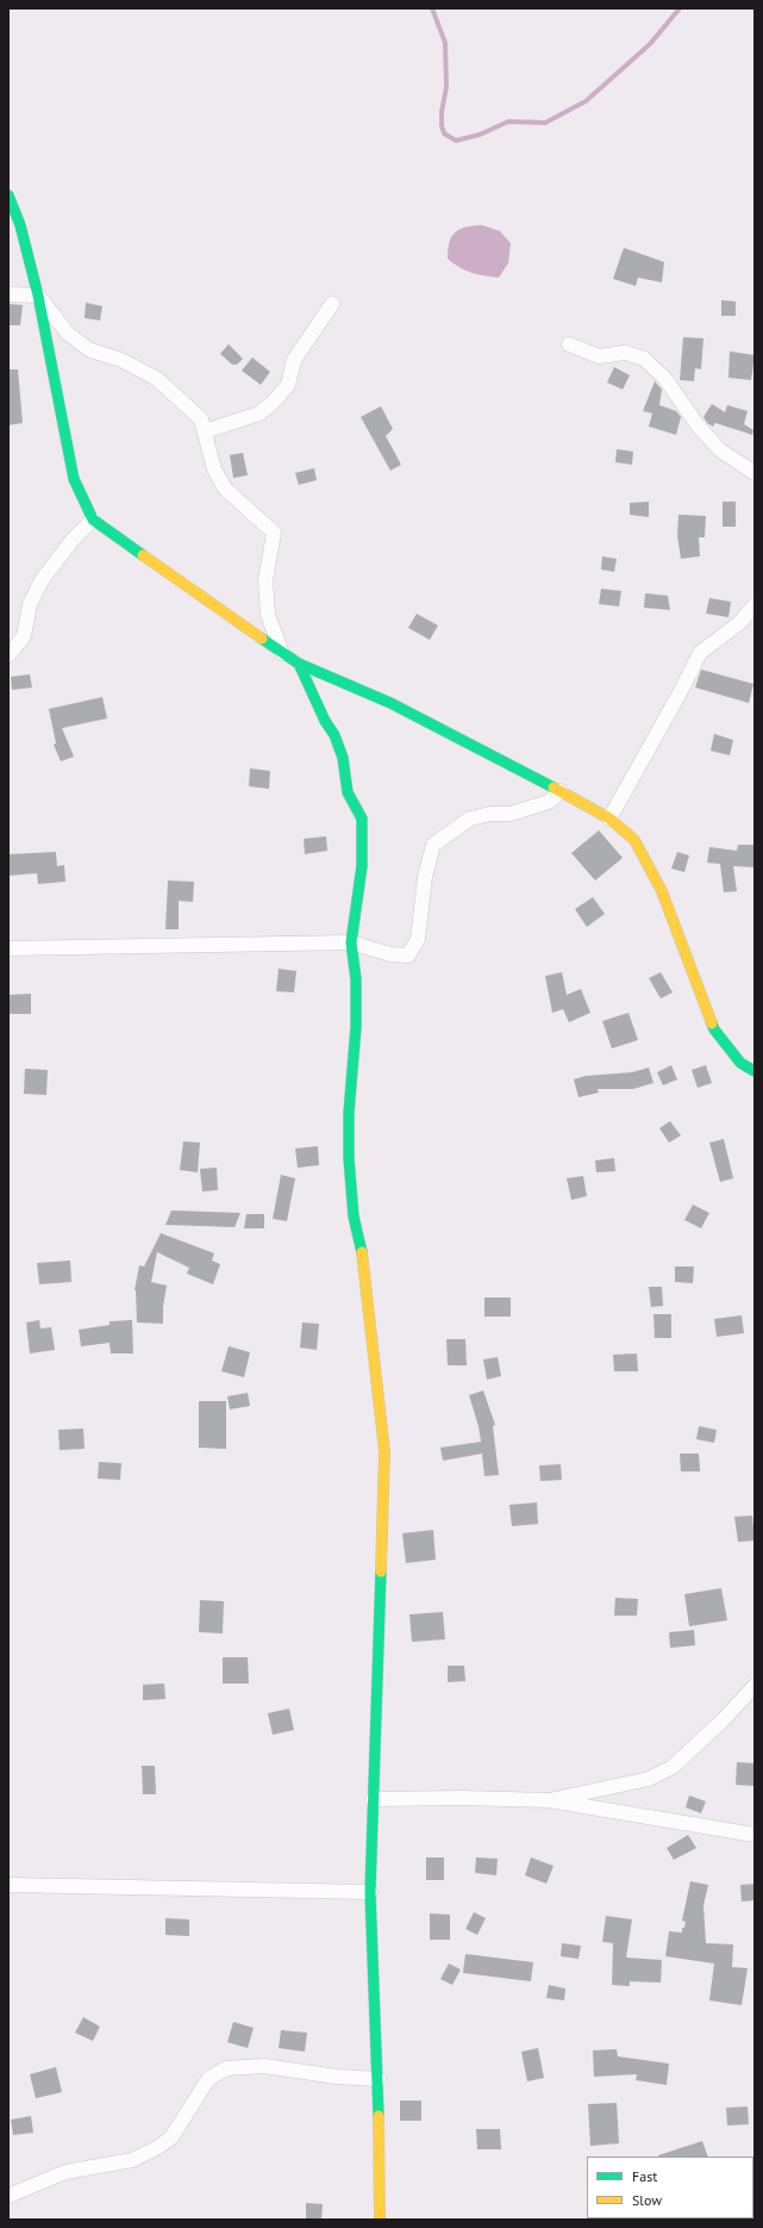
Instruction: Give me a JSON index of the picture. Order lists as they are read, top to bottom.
{
  "legend": ["Fast", "Slow"]
}
